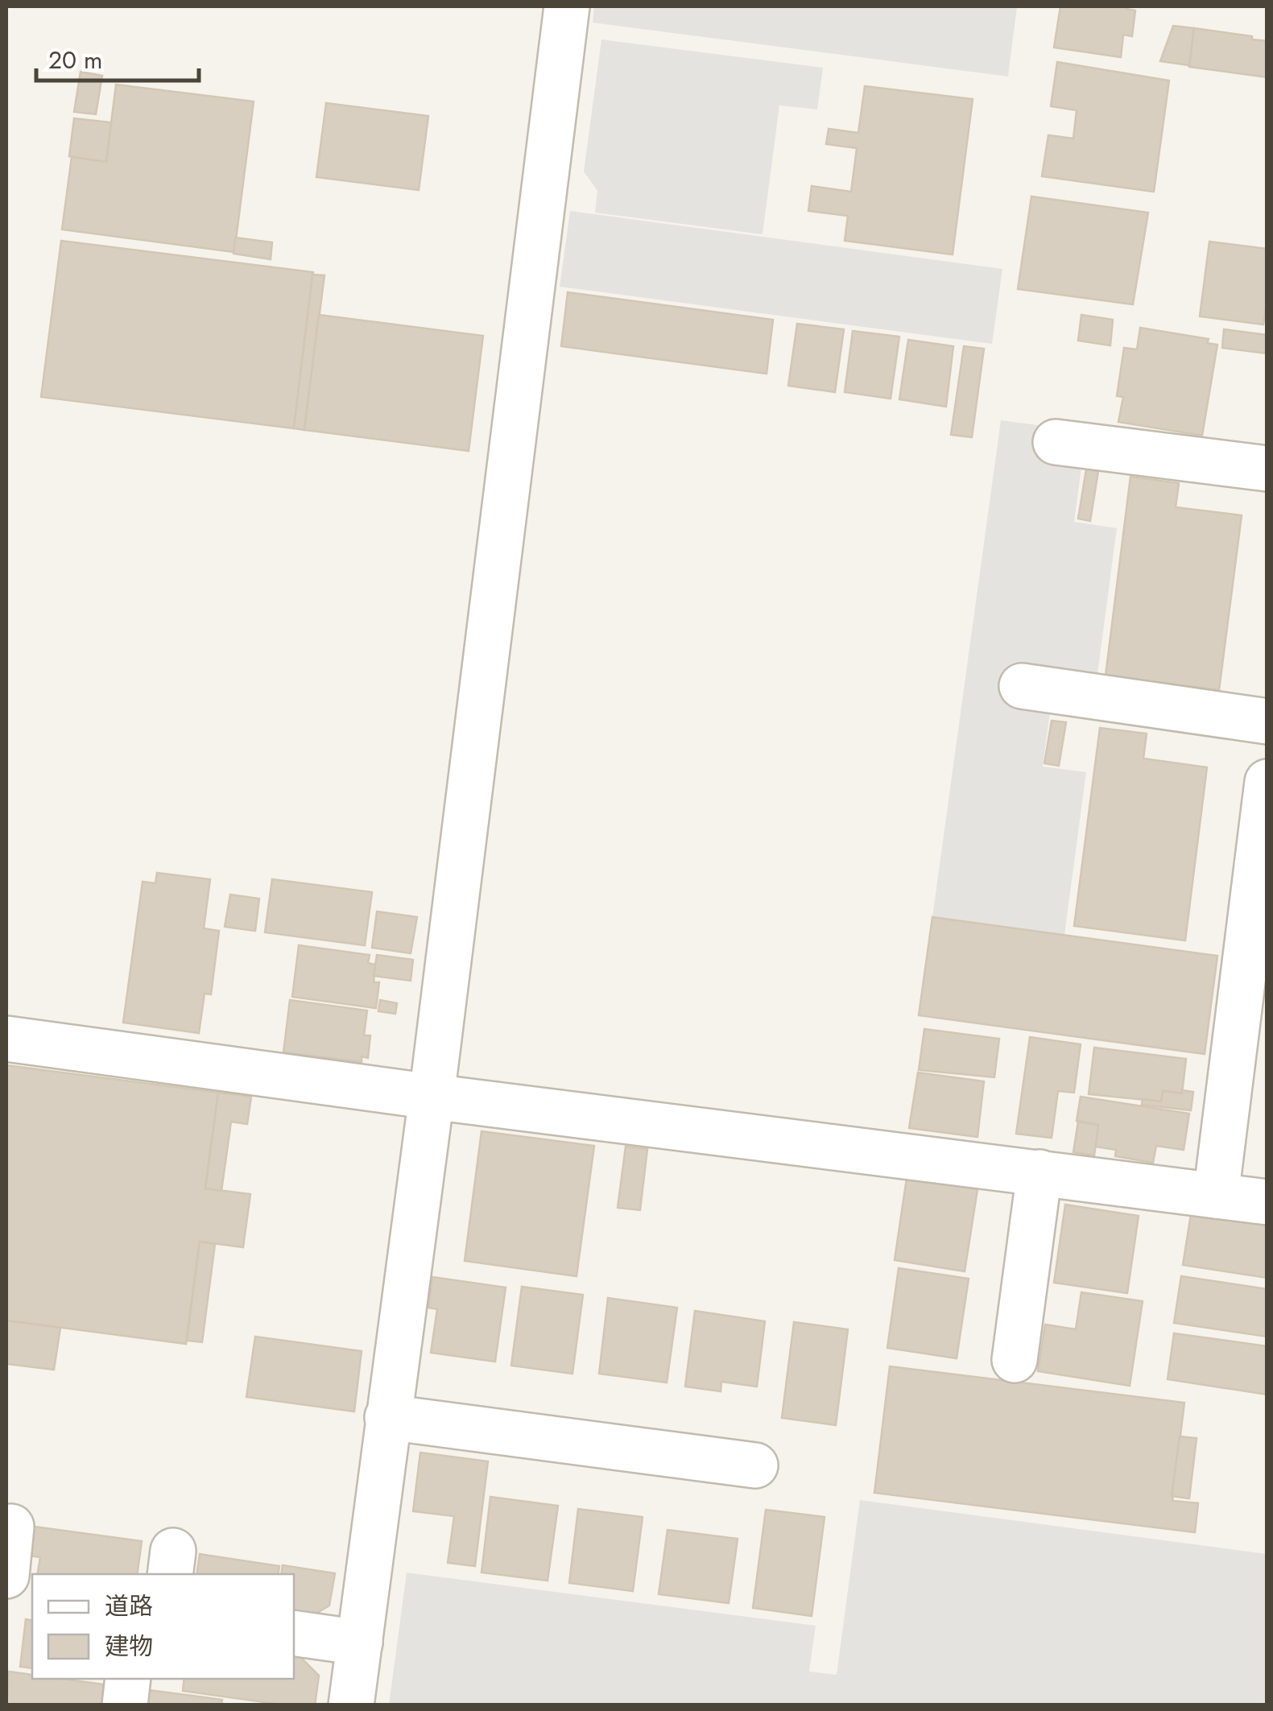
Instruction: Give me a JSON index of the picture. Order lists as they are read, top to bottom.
{
  "legend": ["道路", "建物"],
  "scale_bar": "20 m"
}
